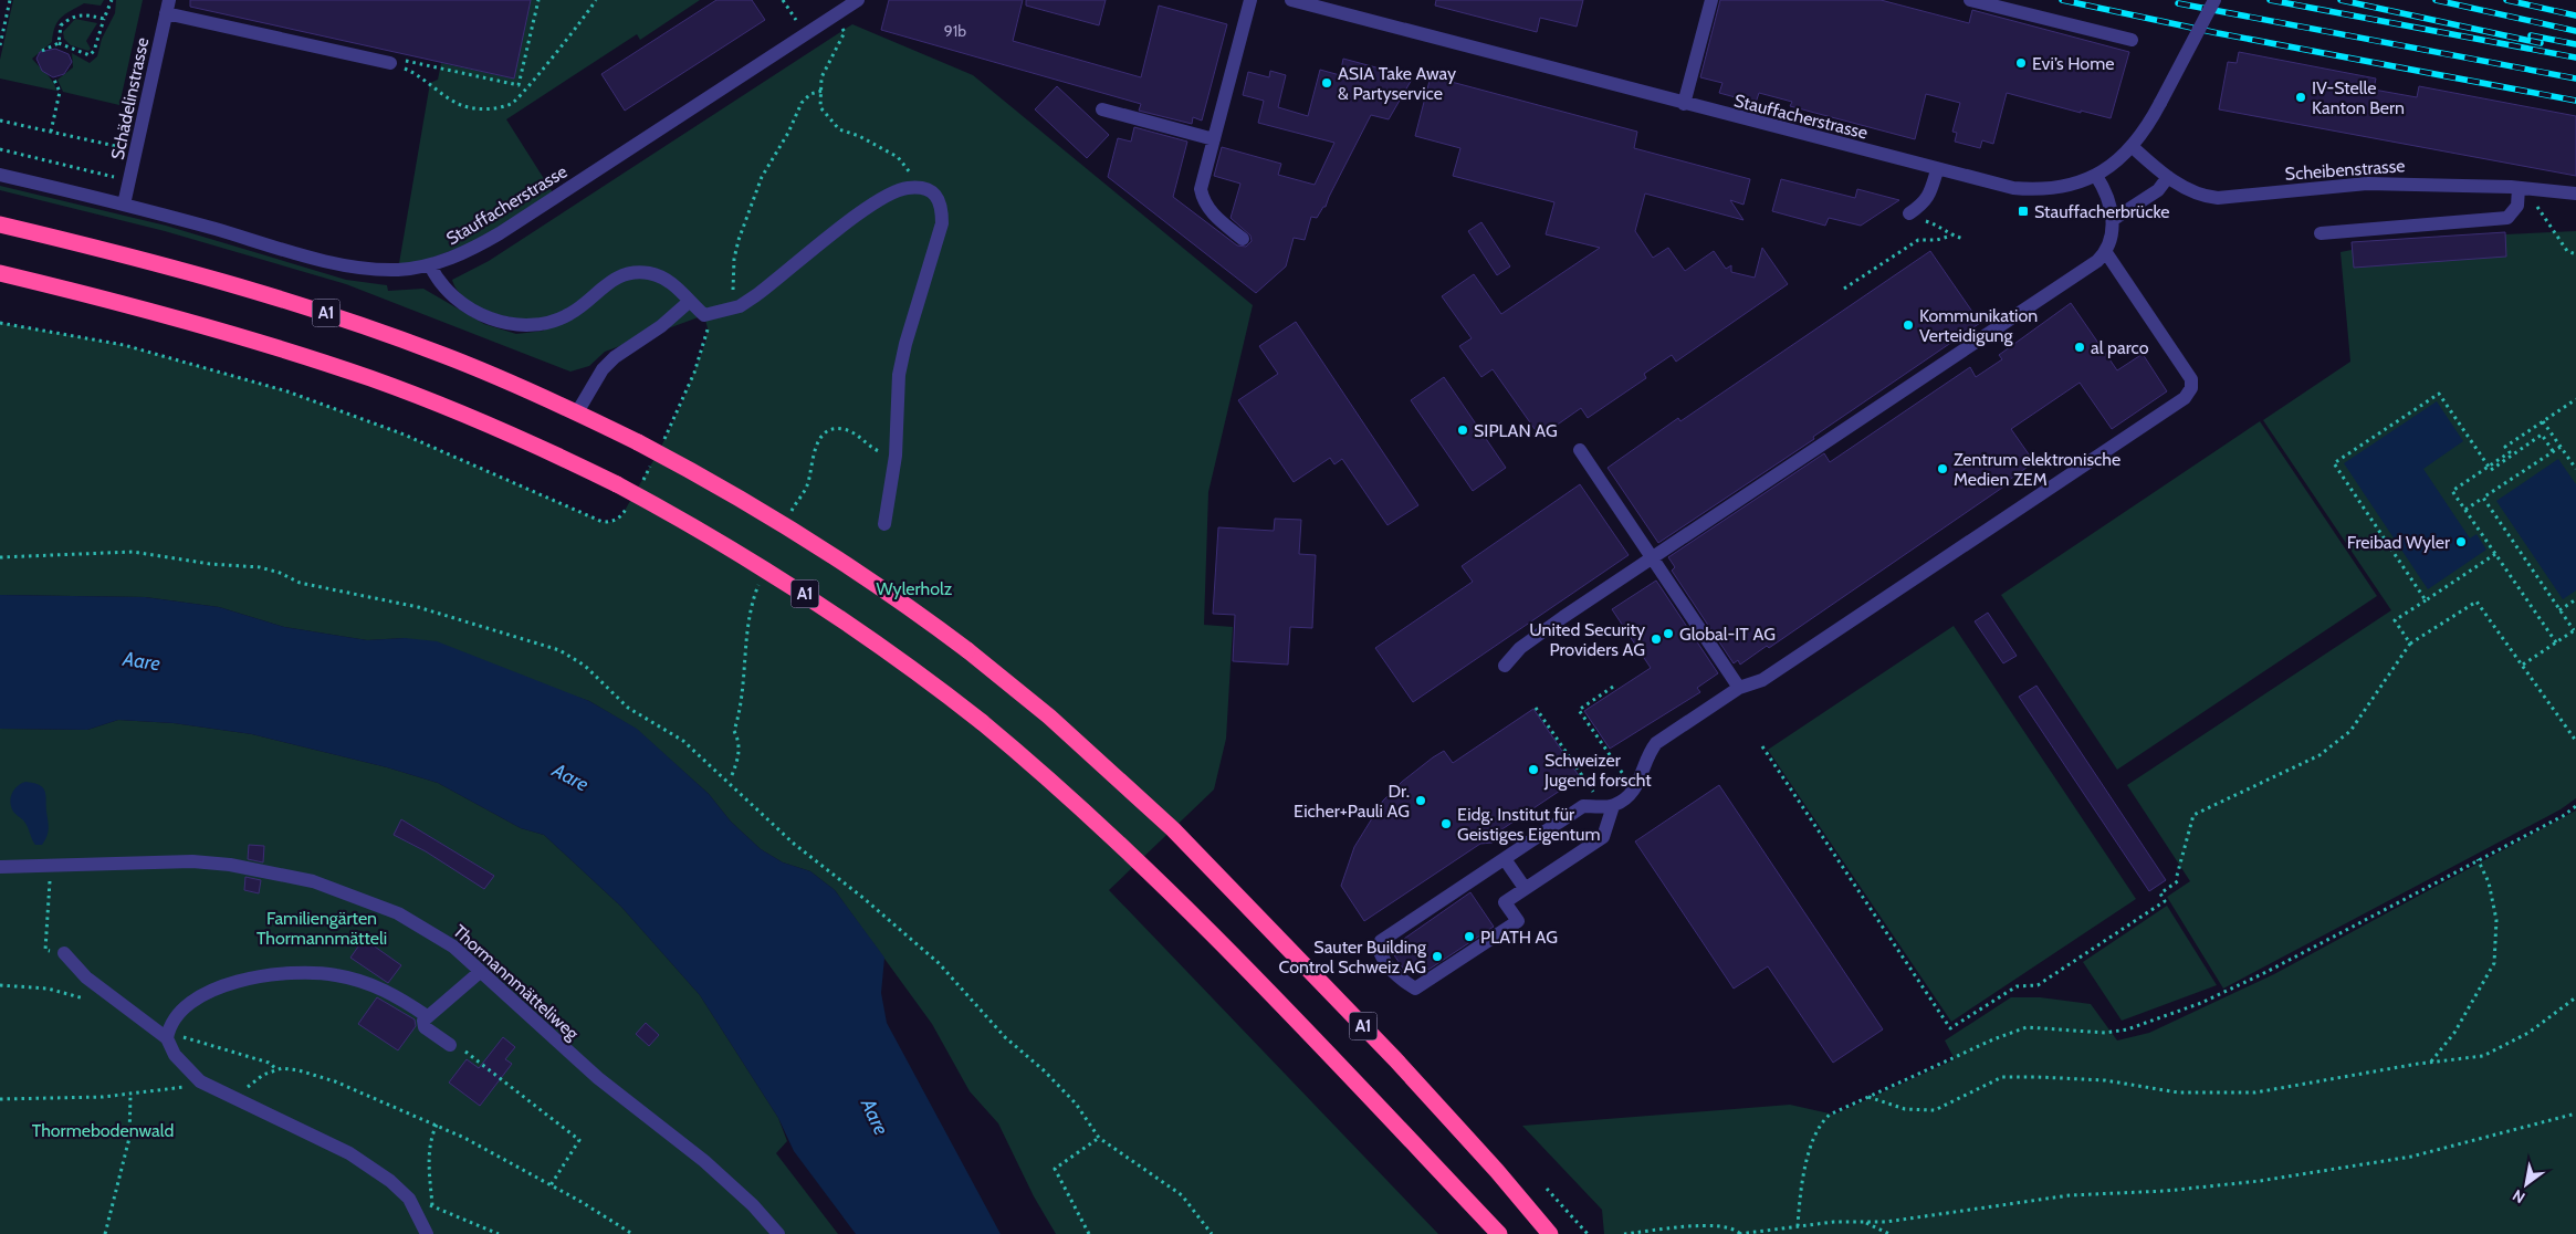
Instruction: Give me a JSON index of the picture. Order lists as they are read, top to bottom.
{
  "streets": {
    "highway": ["A1"],
    "street": [
      "Schädelinstrasse",
      "Stauffacherstrasse",
      "Scheibenstrasse",
      "Thormannmätteliweg"
    ]
  },
  "crossings": [
    ["Schädelinstrasse", "Stauffacherstrasse"],
    ["Stauffacherstrasse", "Scheibenstrasse"]
  ],
  "water": ["Aare"],
  "parks": ["Wylerholz", "Familiengärten Thormannmätteli", "Thormebodenwald"],
  "places": {
    "other": [
      "Evi’s Home",
      "ASIA Take Away & Partyservice",
      "IV-Stelle Kanton Bern",
      "Kommunikation Verteidigung",
      "al parco",
      "SIPLAN AG",
      "Zentrum elektronische Medien ZEM",
      "Freibad Wyler",
      "Global-IT AG",
      "United Security Providers AG",
      "Schweizer Jugend forscht",
      "Dr. Eicher+Pauli AG",
      "Eidg. Institut für Geistiges Eigentum",
      "PLATH AG",
      "Sauter Building Control Schweiz AG"
    ],
    "transit": ["Stauffacherbrücke"]
  },
  "house_numbers": ["91b"],
  "north": "bottom left"
}
